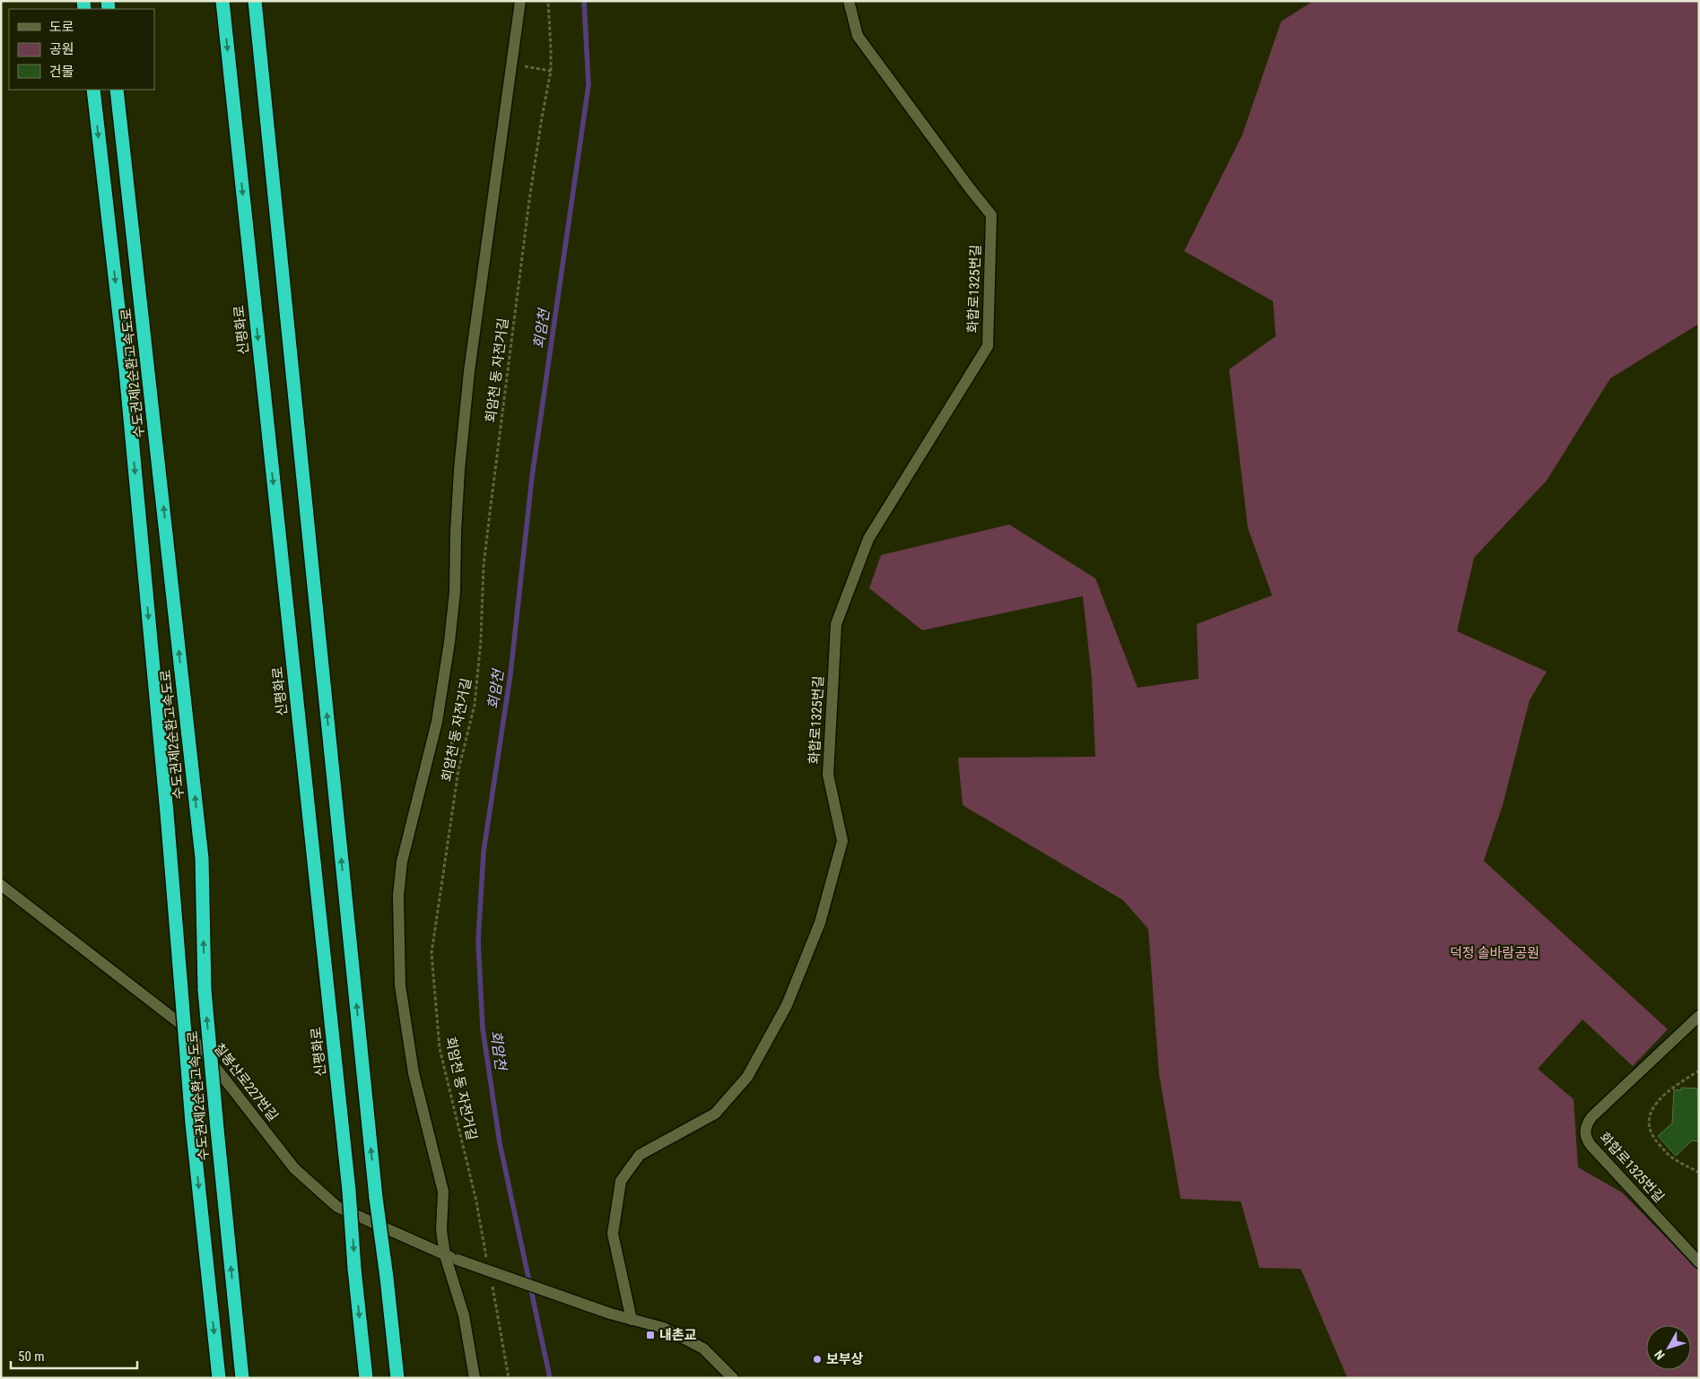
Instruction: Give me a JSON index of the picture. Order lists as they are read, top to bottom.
{
  "streets": {
    "highway": ["신평화로", "수도권제2순환고속도로"],
    "street": ["화합로1325번길", "칠봉산로227번길"],
    "path": ["회암천 동 자전거길"]
  },
  "crossings": [
    ["화합로1325번길", "칠봉산로227번길"]
  ],
  "water": ["회암천"],
  "parks": ["덕정 솔바람공원"],
  "places": {
    "transit": ["내촌교"],
    "other": ["보부상"]
  },
  "legend": ["도로", "공원", "건물"],
  "scale_bar": "50 m",
  "north": "bottom left"
}
